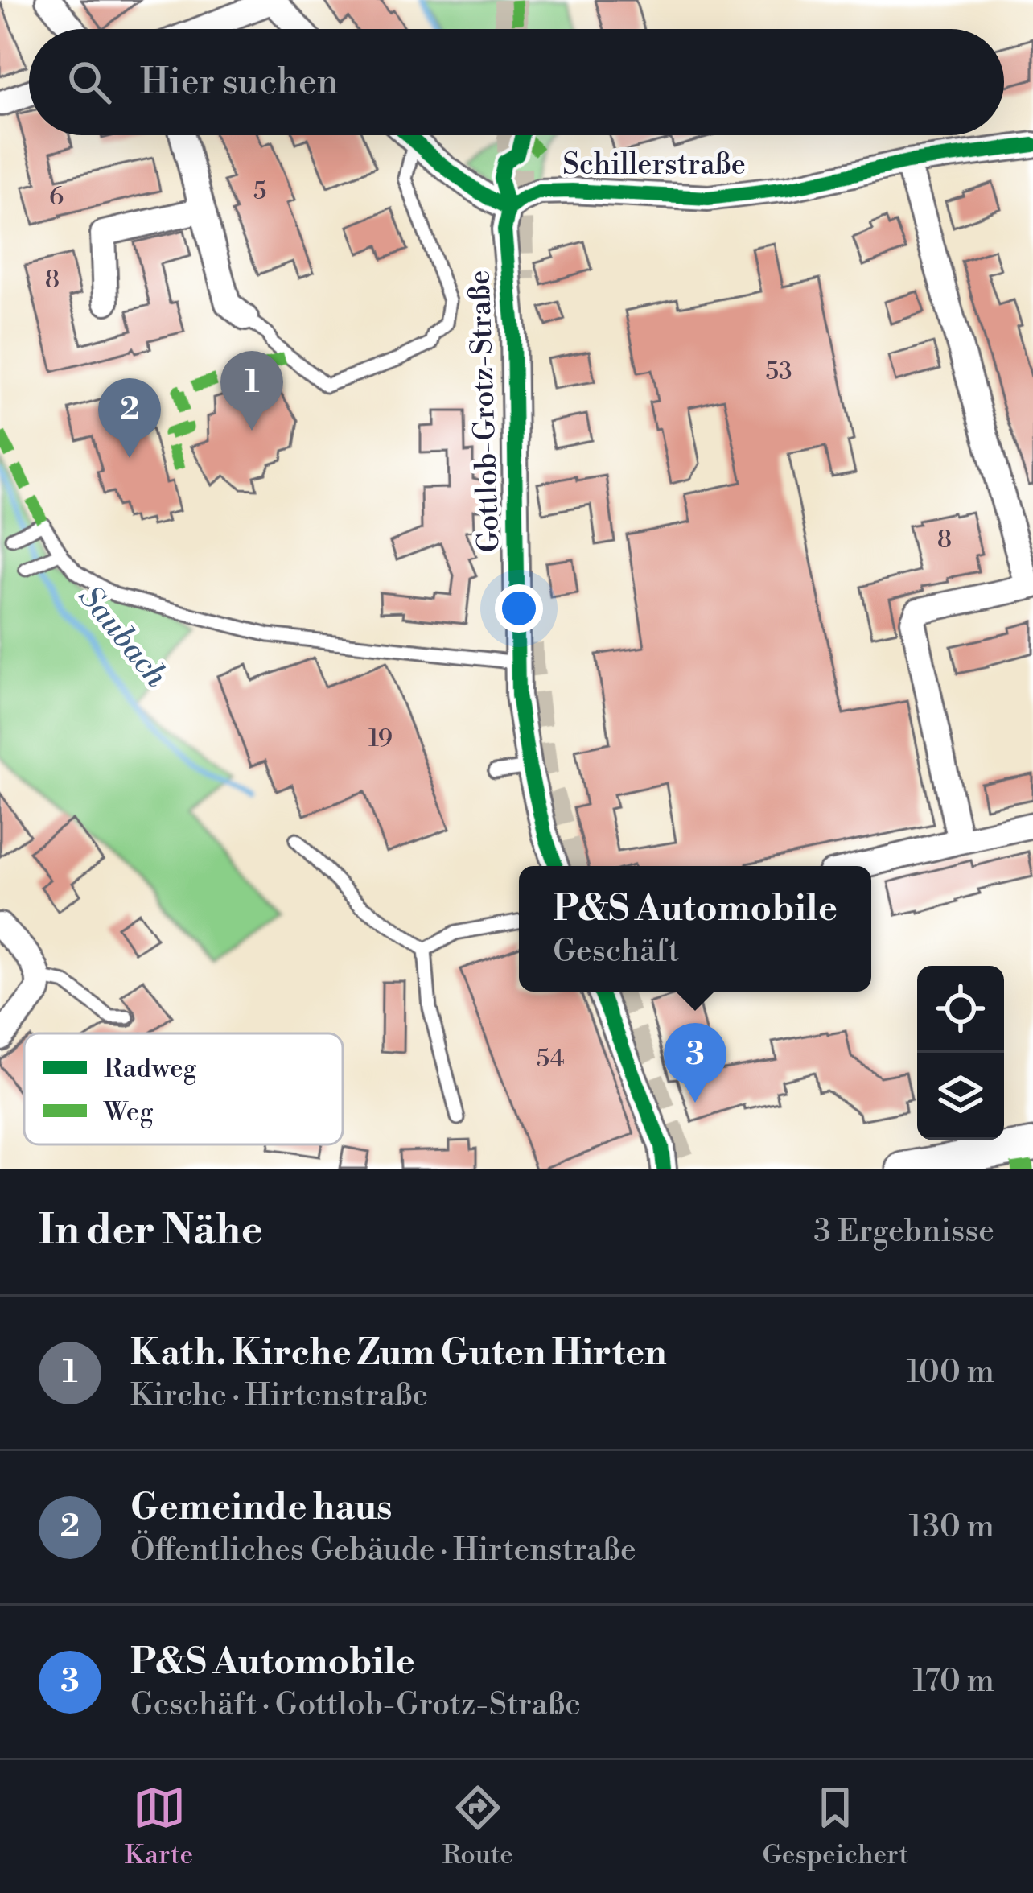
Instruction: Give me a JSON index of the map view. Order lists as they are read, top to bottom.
{
  "streets": {
    "street": ["Schillerstraße", "Gottlob-Grotz-Straße"]
  },
  "crossings": [
    ["Schillerstraße", "Gottlob-Grotz-Straße"]
  ],
  "water": ["Saubach"],
  "house_numbers": [
    "5",
    "6",
    "8",
    "53",
    "8",
    "19",
    "54"
  ],
  "legend": ["Radweg", "Weg"],
  "page": {
    "search": "Hier suchen",
    "pins": ["1", "2", "3"],
    "popup": ["P&S Automobile", "Geschäft"],
    "heading": ["In der Nähe", "3 Ergebnisse"],
    "list": [
      {
        "mark": "1",
        "name": "Kath. Kirche Zum Guten Hirten",
        "note": "Kirche · Hirtenstraße",
        "value": "100 m"
      },
      {
        "mark": "2",
        "name": "Gemeinde haus",
        "note": "Öffentliches Gebäude · Hirtenstraße",
        "value": "130 m"
      },
      {
        "mark": "3",
        "name": "P&S Automobile",
        "note": "Geschäft · Gottlob-Grotz-Straße",
        "value": "170 m"
      }
    ],
    "nav": ["Karte", "Route", "Gespeichert"]
  }
}
